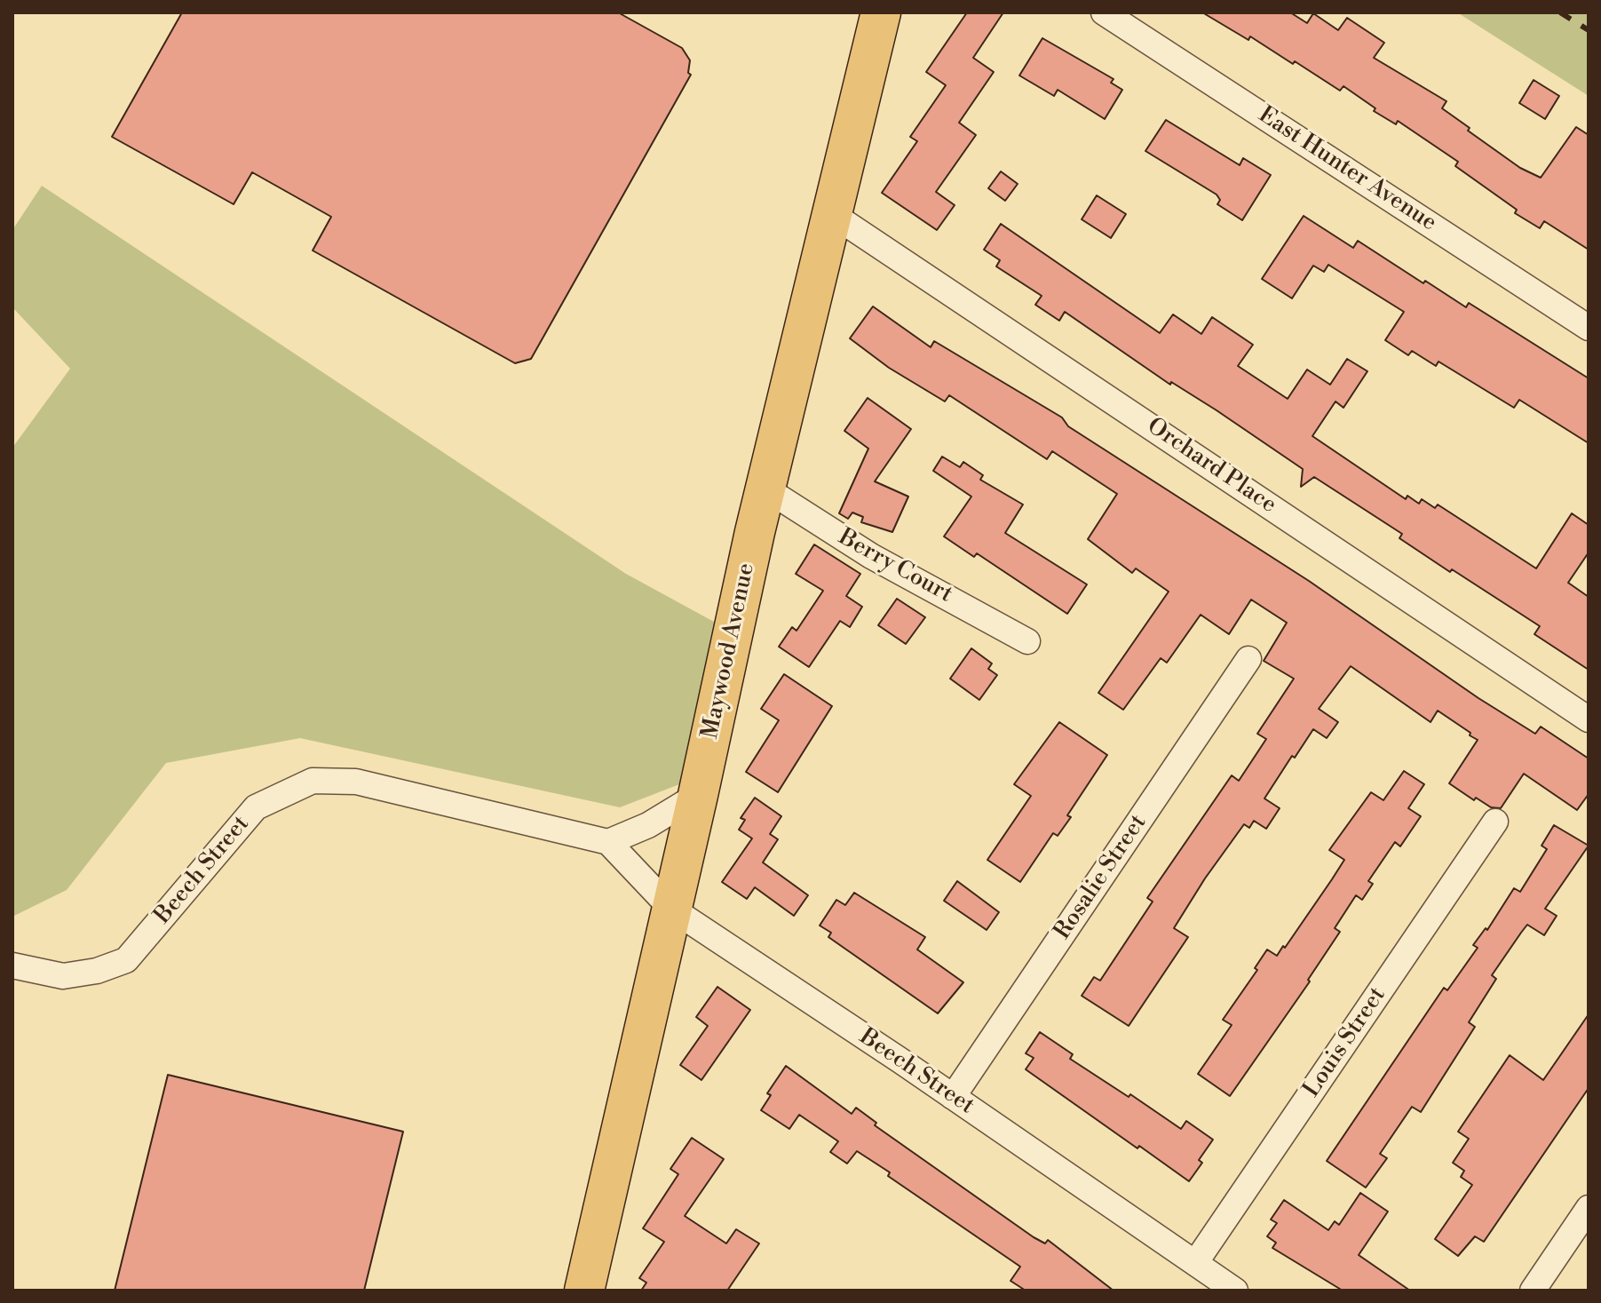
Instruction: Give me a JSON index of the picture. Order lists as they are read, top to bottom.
{
  "streets": {
    "main road": ["Maywood Avenue"],
    "street": [
      "East Hunter Avenue",
      "Orchard Place",
      "Berry Court",
      "Beech Street",
      "Rosalie Street",
      "Louis Street"
    ]
  },
  "crossings": [
    ["Orchard Place", "Maywood Avenue"],
    ["Berry Court", "Maywood Avenue"],
    ["Maywood Avenue", "Beech Street"],
    ["Beech Street", "Rosalie Street"],
    ["Beech Street", "Louis Street"]
  ]
}
